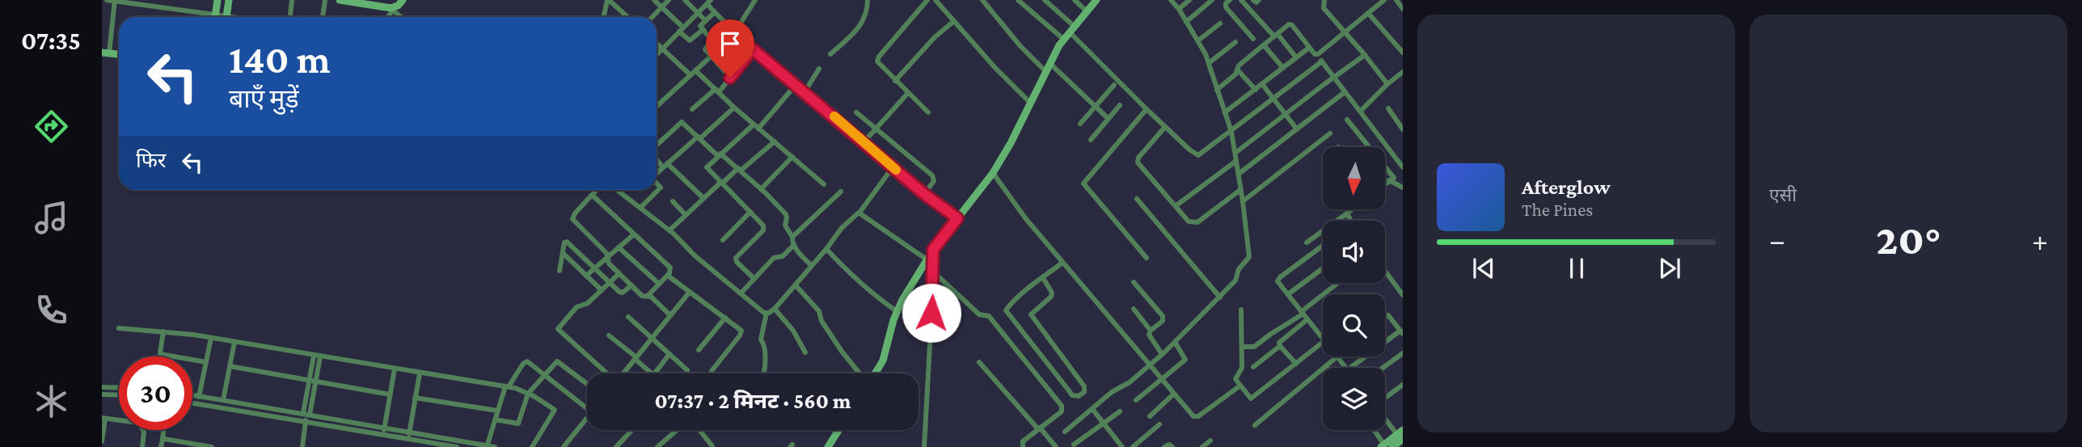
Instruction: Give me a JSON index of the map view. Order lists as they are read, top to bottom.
{
  "north": "bottom",
  "page": {
    "tabs": "07:35",
    "tile": "एसी",
    "turn": ["140 m", "बाएँ मुड़ें"],
    "then": "फिर",
    "song": ["Afterglow", "The Pines"],
    "heat": ["−", "20°", "+"],
    "limit": "30",
    "trip": "07:37 · 2 मिनट · 560 m"
  }
}
